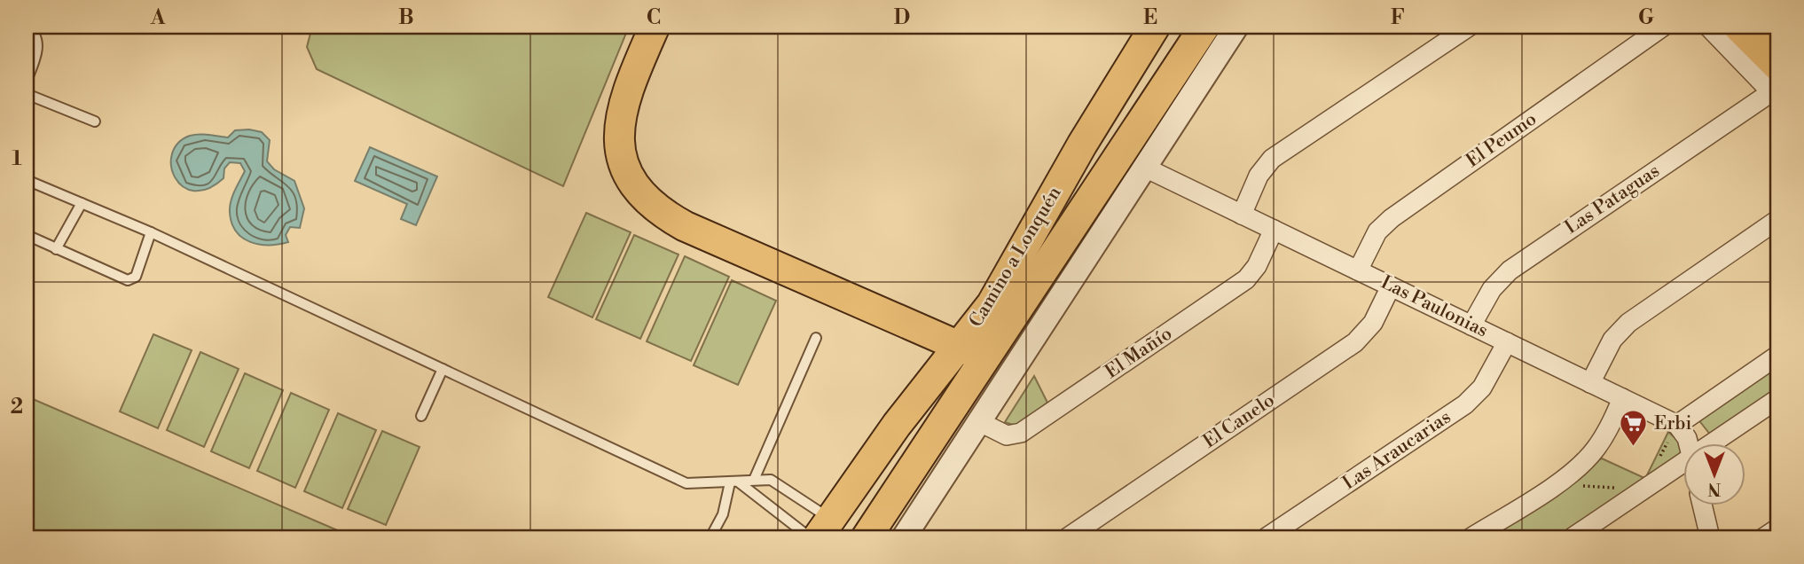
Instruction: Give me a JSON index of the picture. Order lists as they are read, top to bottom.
{
  "streets": {
    "main road": ["Camino a Lonquén"],
    "street": [
      "El Peumo",
      "Las Pataguas",
      "Las Paulonias",
      "El Mañío",
      "El Canelo",
      "Las Araucarias"
    ]
  },
  "crossings": [
    ["El Peumo", "Las Paulonias"],
    ["Las Pataguas", "Las Paulonias"],
    ["Las Paulonias", "El Mañío"],
    ["Las Paulonias", "El Canelo"],
    ["Las Paulonias", "Las Araucarias"]
  ],
  "places": {
    "supermarket": ["Erbi"]
  },
  "north": "bottom",
  "grid": {
    "columns": [
      "A",
      "B",
      "C",
      "D",
      "E",
      "F",
      "G"
    ],
    "rows": ["1", "2"]
  }
}
